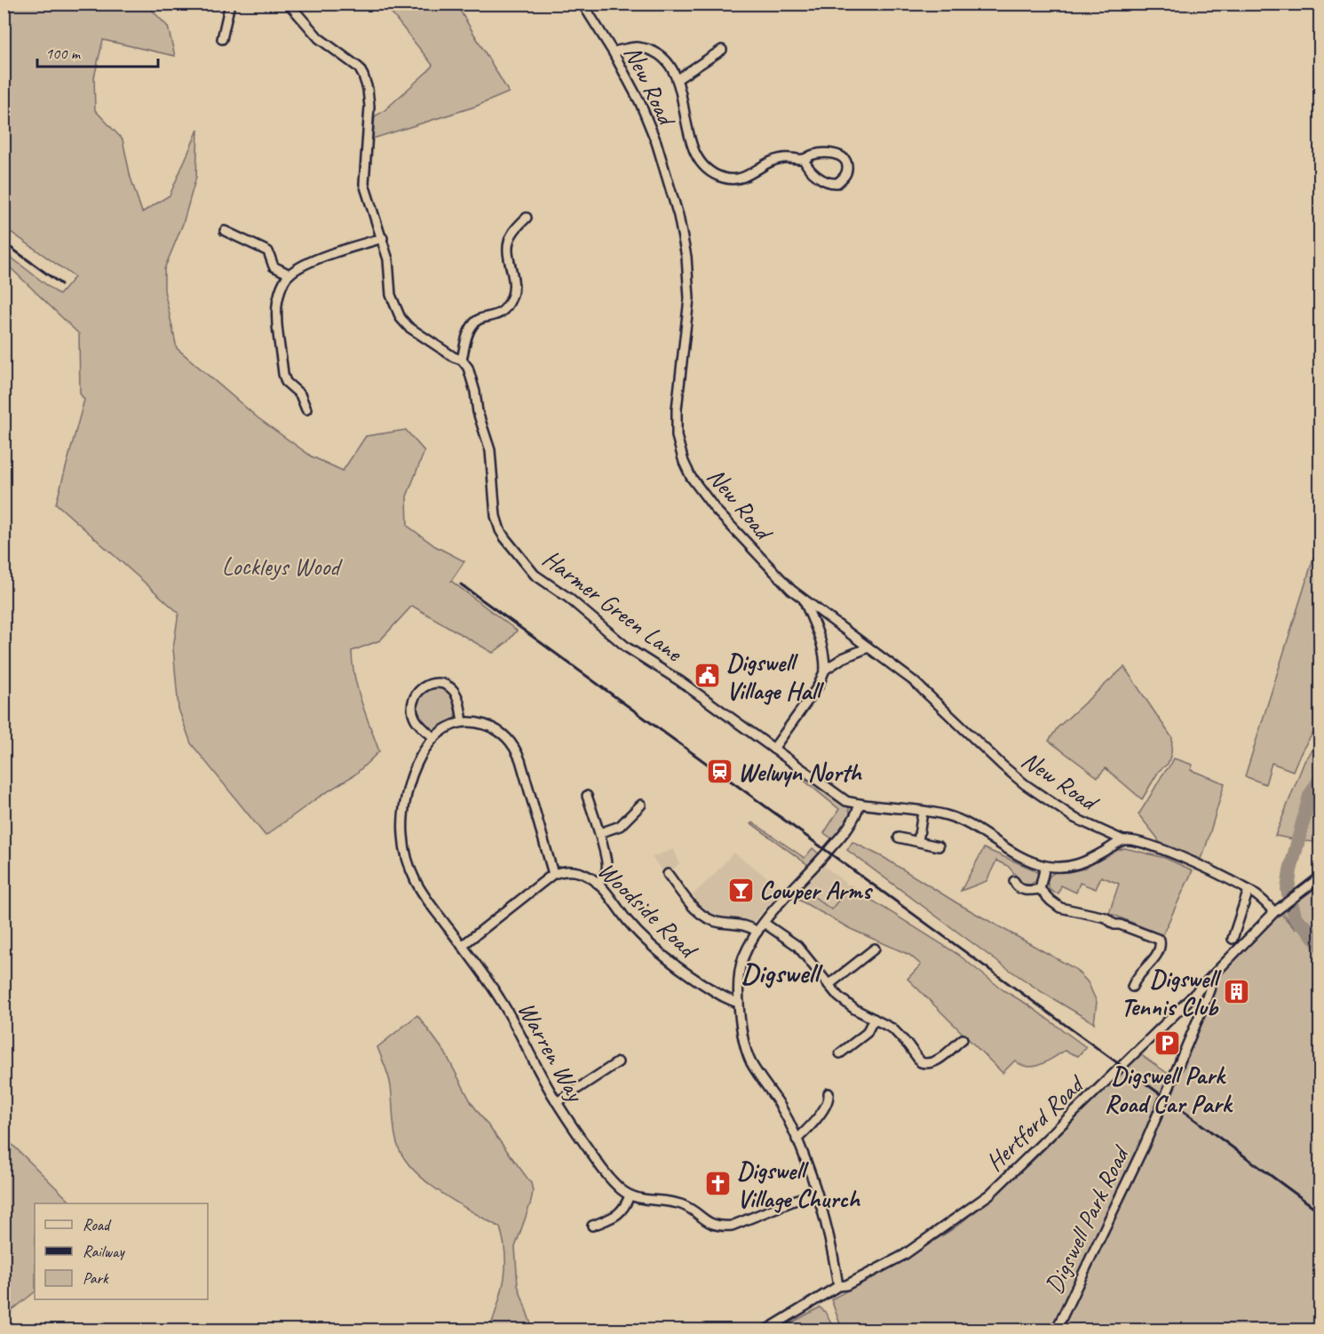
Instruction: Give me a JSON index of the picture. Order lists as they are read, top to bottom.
{
  "streets": {
    "street": [
      "New Road",
      "Harmer Green Lane",
      "Woodside Road",
      "Warren Way",
      "Hertford Road",
      "Digswell Park Road"
    ]
  },
  "crossings": [
    ["New Road", "Harmer Green Lane"],
    ["Hertford Road", "Digswell Park Road"]
  ],
  "districts": ["Digswell"],
  "parks": ["Lockleys Wood"],
  "places": {
    "public building": ["Digswell Village Hall"],
    "station": ["Welwyn North"],
    "bar": ["Cowper Arms"],
    "building": ["Digswell Tennis Club"],
    "parking": ["Digswell Park Road Car Park"],
    "church": ["Digswell Village Church"]
  },
  "legend": ["Road", "Railway", "Park"],
  "scale_bar": "100 m"
}
